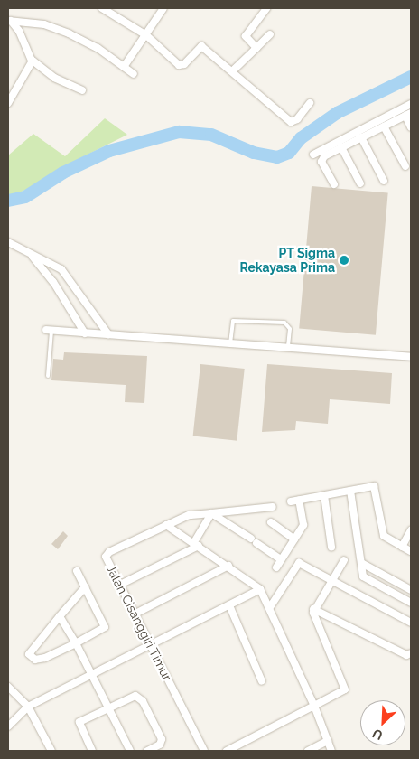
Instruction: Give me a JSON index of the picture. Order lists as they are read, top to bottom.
{
  "streets": {
    "street": ["Jalan Cisanggiri Timur"]
  },
  "places": ["PT Sigma Rekayasa Prima"],
  "north": "bottom left"
}
